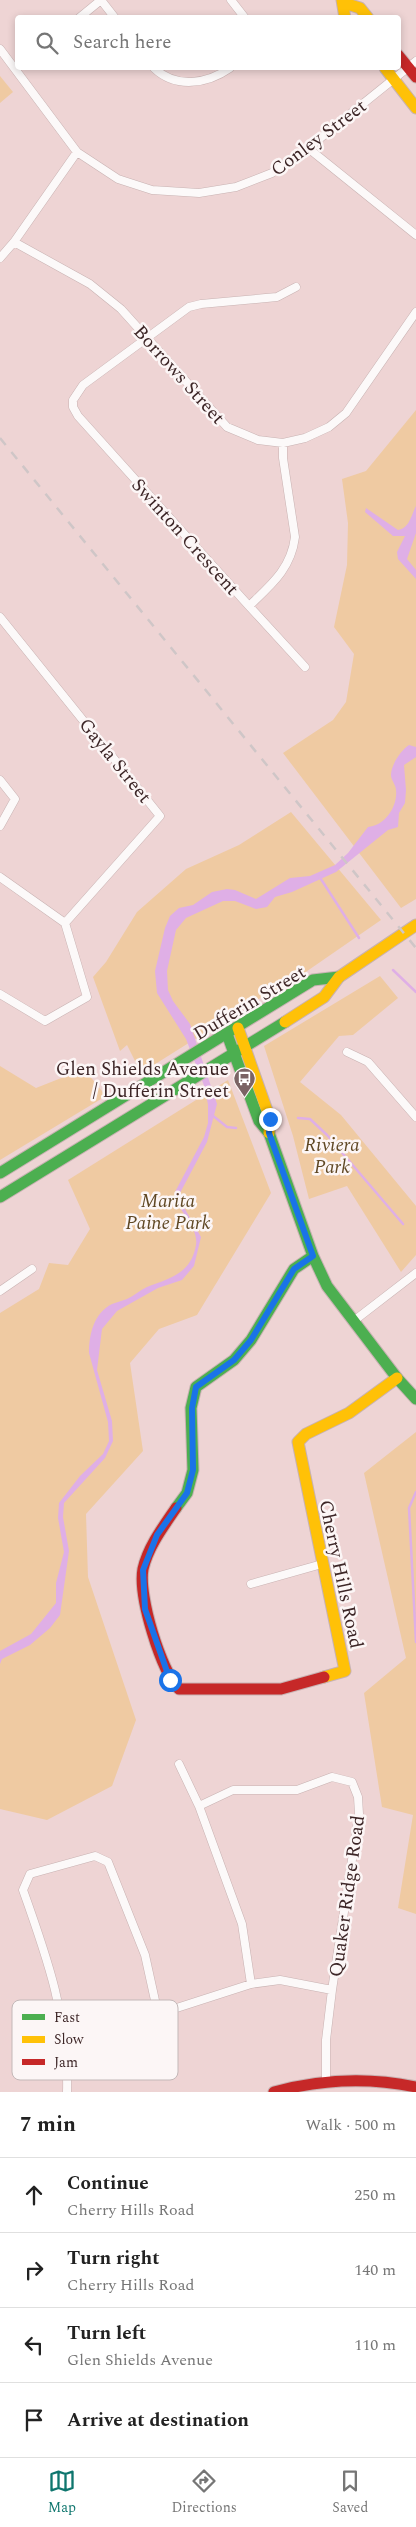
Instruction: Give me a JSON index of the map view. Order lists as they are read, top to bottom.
{
  "streets": {
    "street": [
      "Conley Street",
      "Borrows Street",
      "Swinton Crescent",
      "Gayla Street",
      "Dufferin Street",
      "Cherry Hills Road",
      "Quaker Ridge Road"
    ]
  },
  "crossings": [
    ["Borrows Street", "Swinton Crescent"]
  ],
  "parks": ["Riviera Park", "Marita Paine Park"],
  "places": {
    "bus stop": ["Glen Shields Avenue / Dufferin Street"]
  },
  "legend": ["Fast", "Slow", "Jam"],
  "page": {
    "search": "Search here",
    "heading": ["7 min", "Walk · 500 m"],
    "list": [
      ["Continue", "Cherry Hills Road", "250 m"],
      ["Turn right", "Cherry Hills Road", "140 m"],
      ["Turn left", "Glen Shields Avenue", "110 m"],
      "Arrive at destination"
    ],
    "nav": ["Map", "Directions", "Saved"]
  }
}
